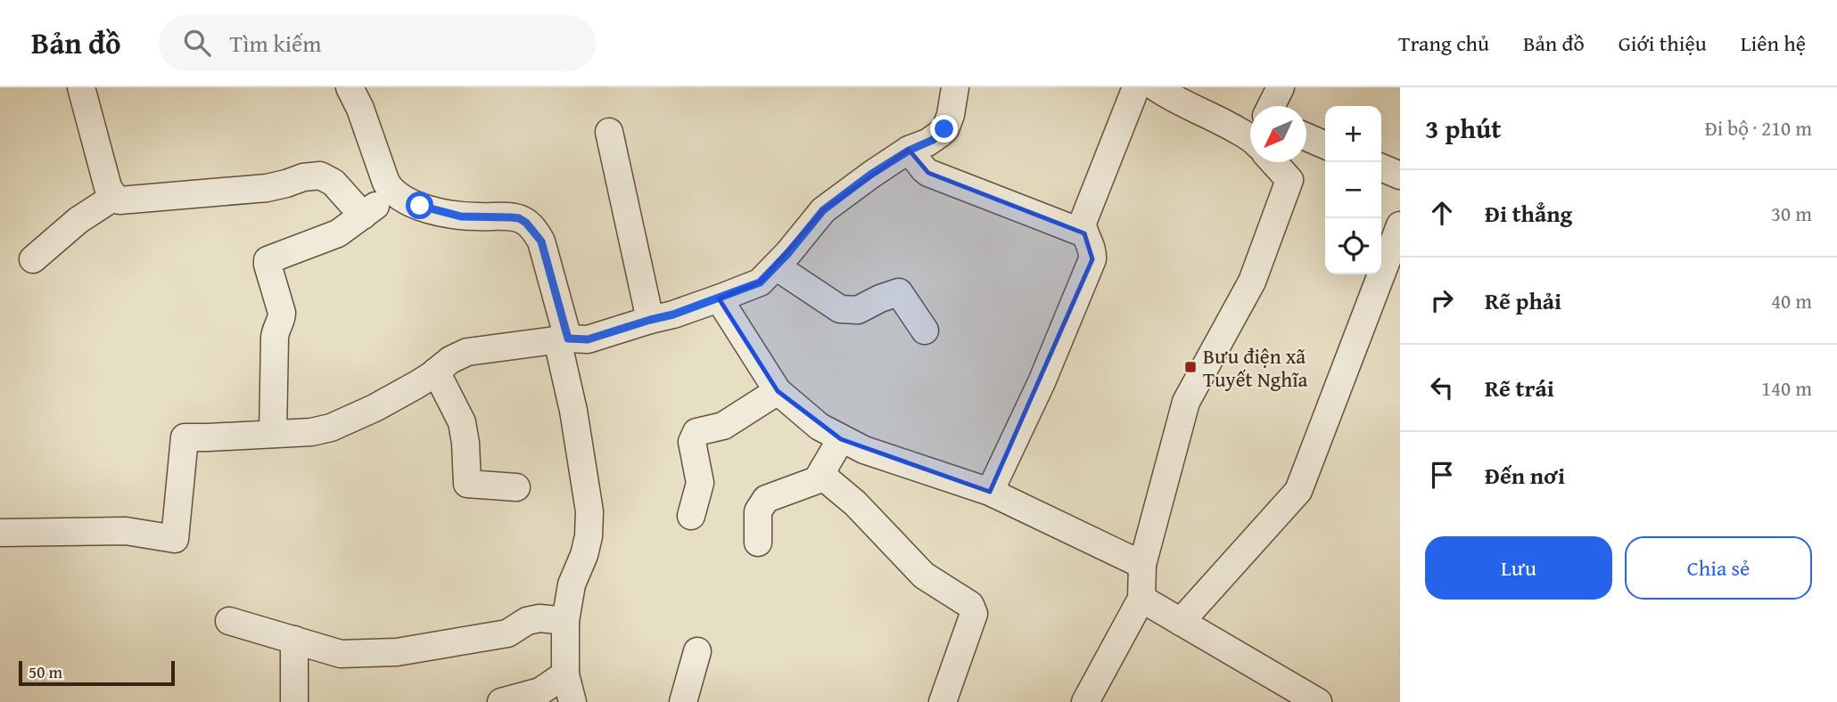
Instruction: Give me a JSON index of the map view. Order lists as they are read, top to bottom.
{
  "places": {
    "transit": ["Bưu điện xã Tuyết Nghĩa"]
  },
  "scale_bar": "50 m",
  "north": "bottom left",
  "page": {
    "header": "Bản đồ",
    "search": "Tìm kiếm",
    "nav": [
      "Trang chủ",
      "Bản đồ",
      "Giới thiệu",
      "Liên hệ"
    ],
    "heading": ["3 phút", "Đi bộ · 210 m"],
    "map_buttons": ["+", "−"],
    "list": [
      ["Đi thẳng", "30 m"],
      ["Rẽ phải", "40 m"],
      ["Rẽ trái", "140 m"],
      "Đến nơi"
    ],
    "buttons": ["Lưu", "Chia sẻ"],
    "scale": "50 m"
  }
}
